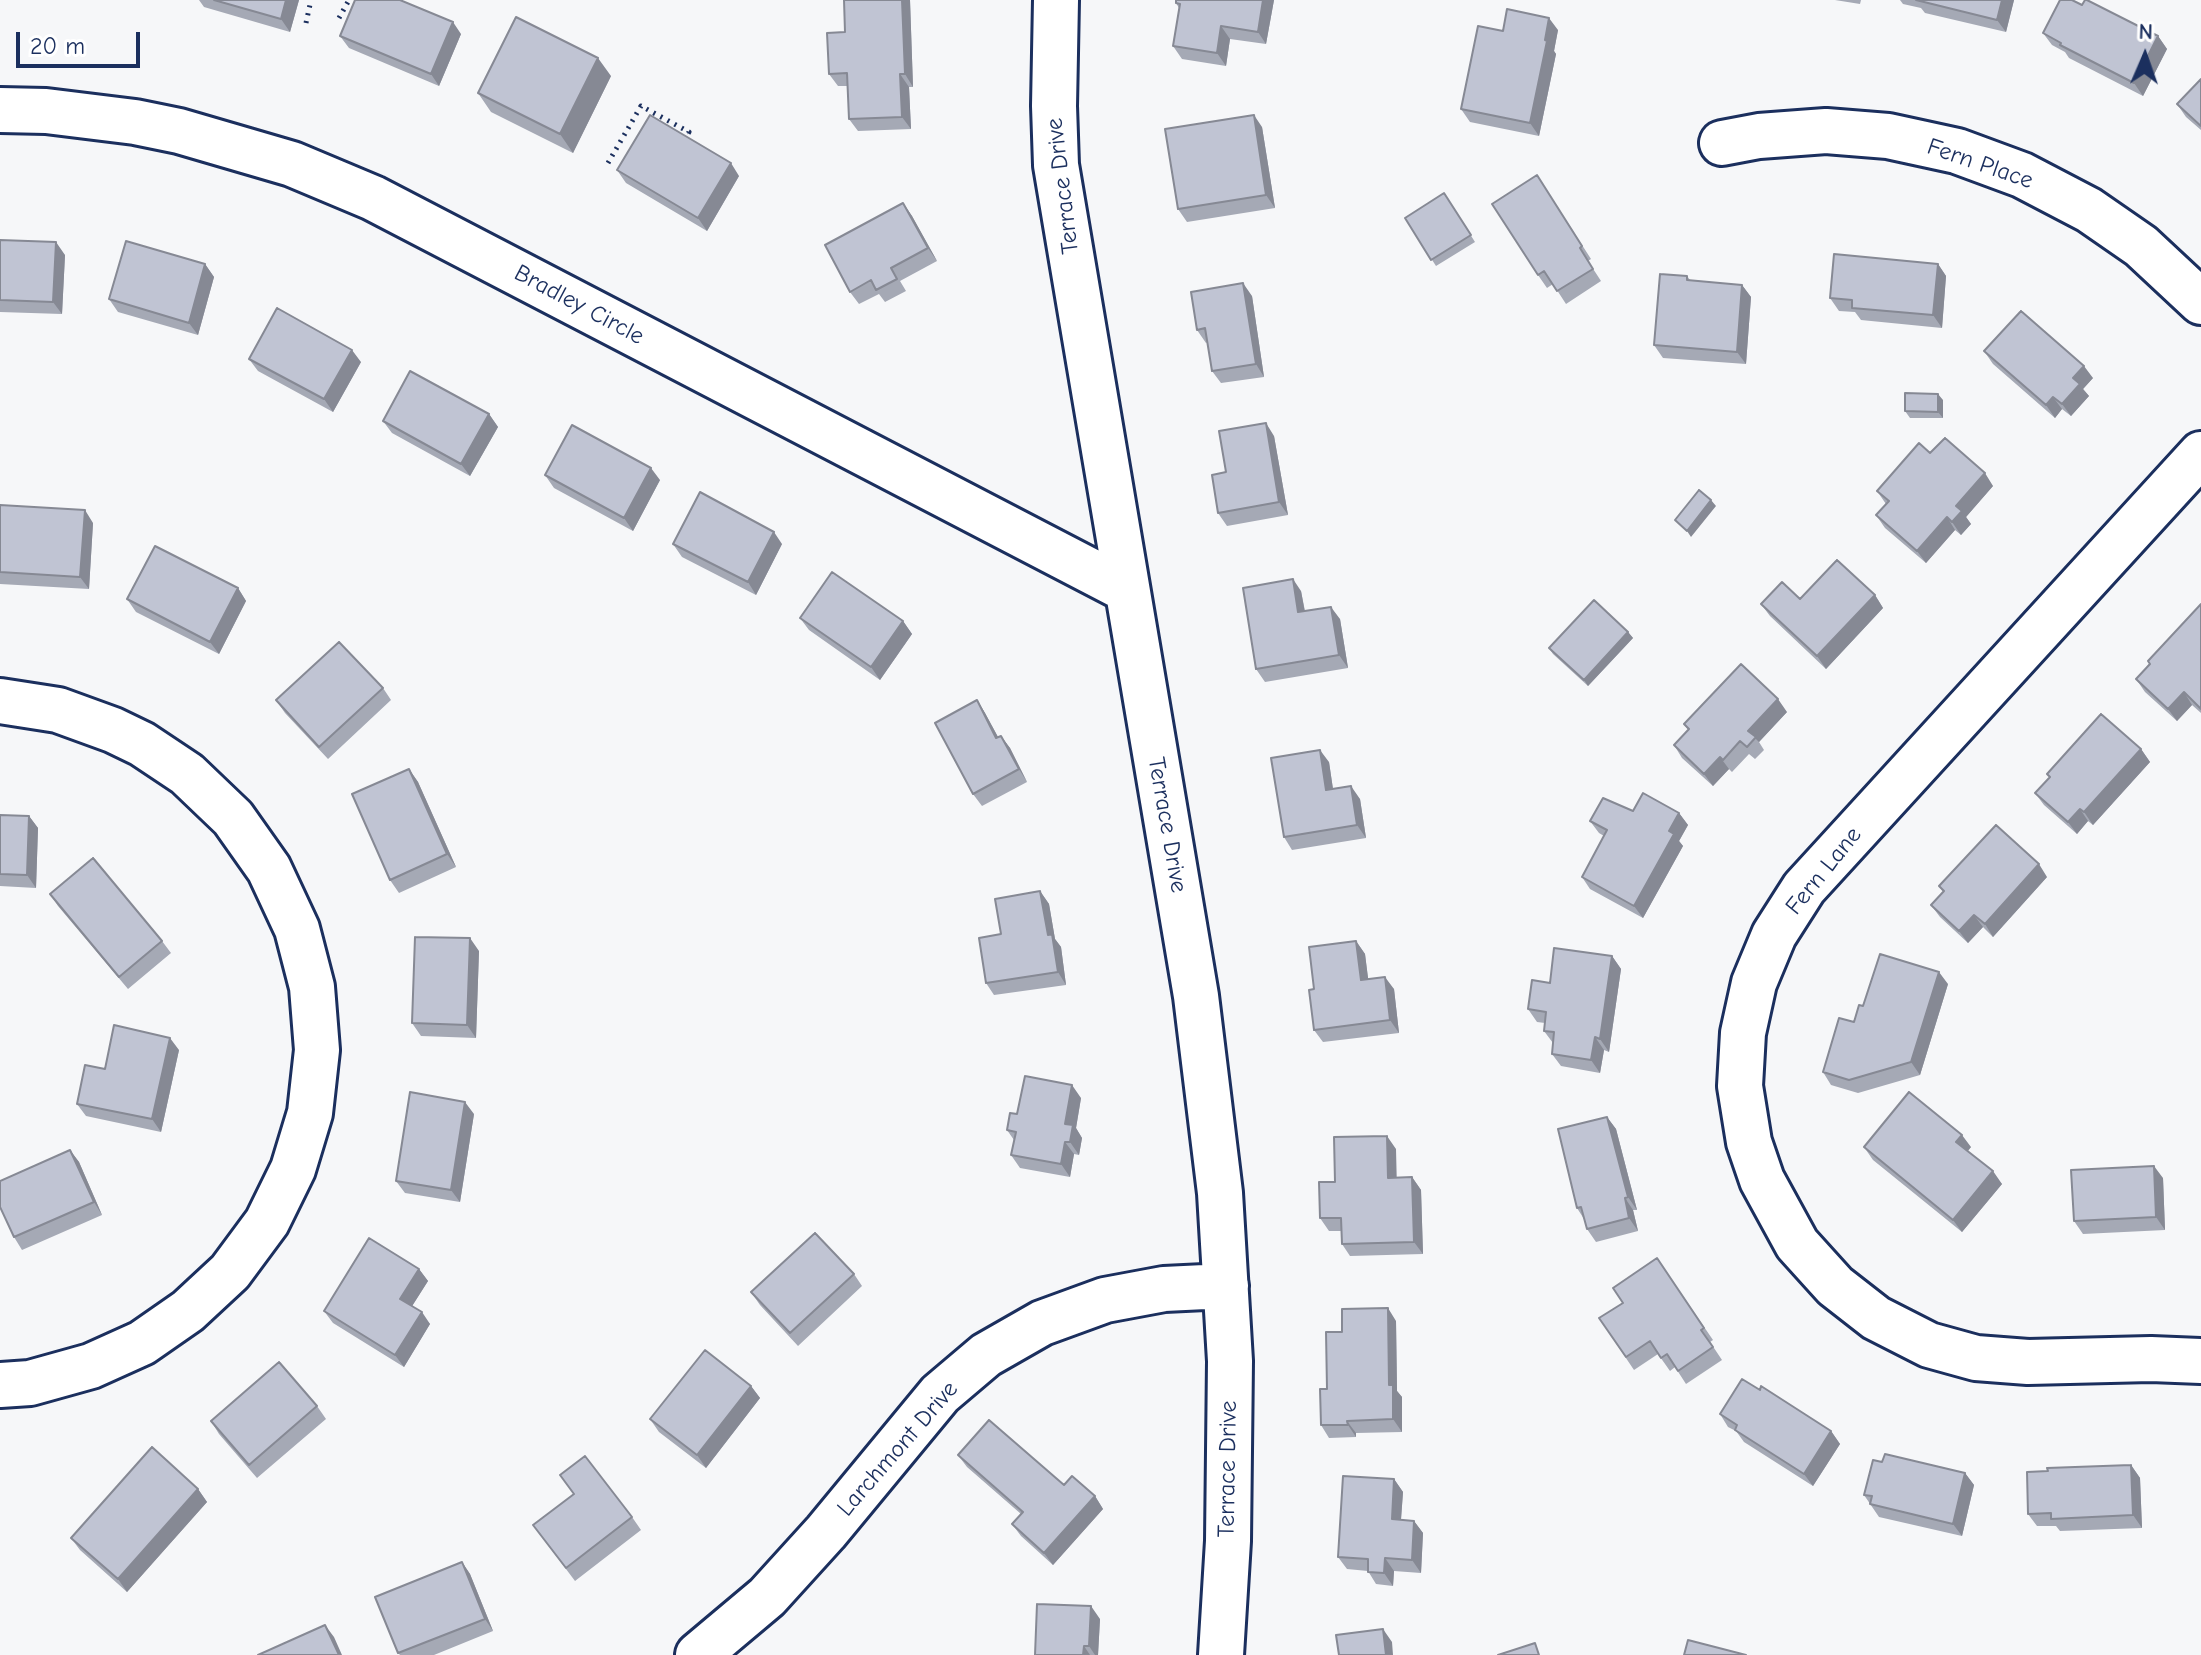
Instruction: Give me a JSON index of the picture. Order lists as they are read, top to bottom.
{
  "streets": {
    "street": [
      "Fern Place",
      "Terrace Drive",
      "Bradley Circle",
      "Fern Lane",
      "Larchmont Drive"
    ]
  },
  "crossings": [
    ["Terrace Drive", "Bradley Circle"],
    ["Terrace Drive", "Larchmont Drive"]
  ],
  "scale_bar": "20 m",
  "north": "top"
}
